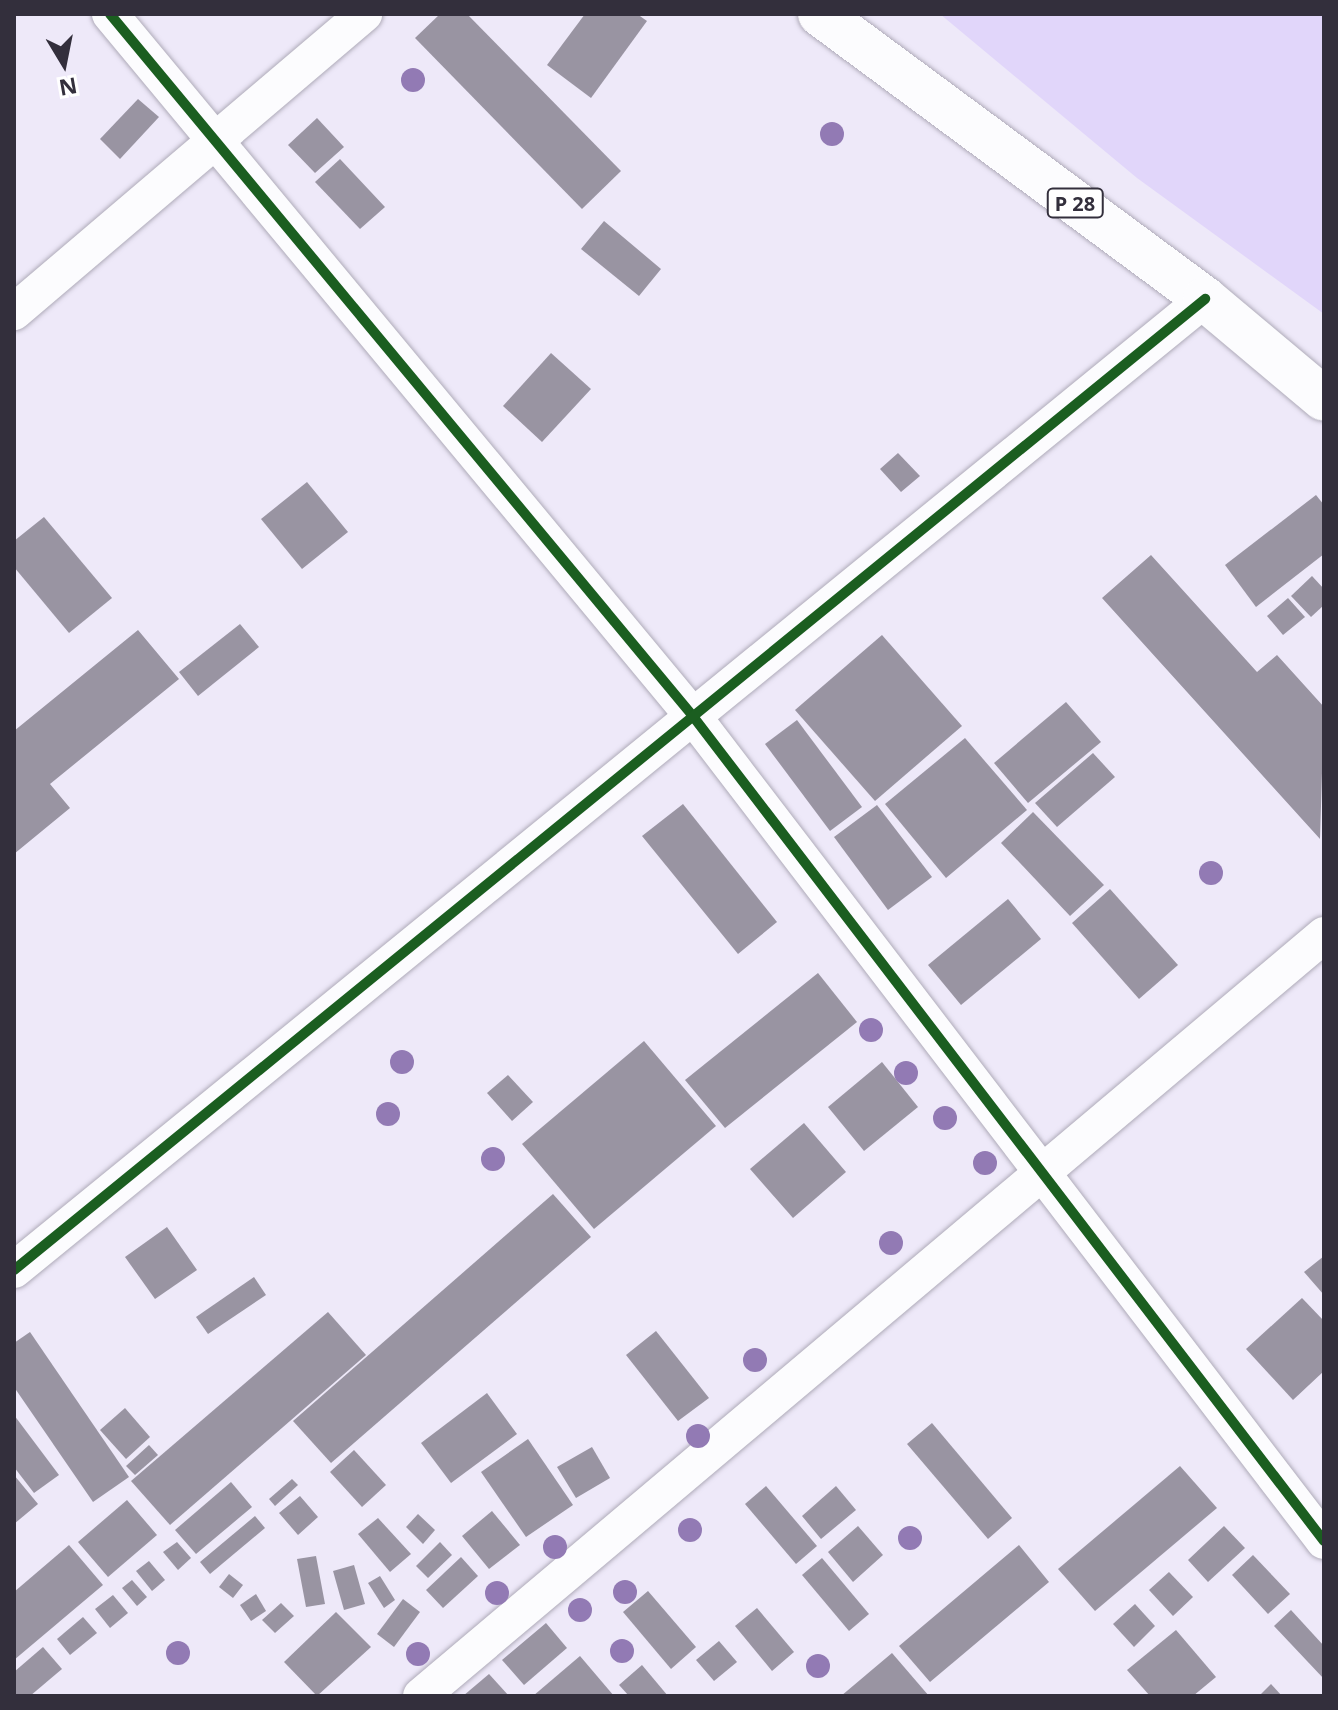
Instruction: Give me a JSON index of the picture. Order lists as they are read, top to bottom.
{
  "streets": {
    "main road": ["P 28"]
  },
  "north": "bottom"
}
